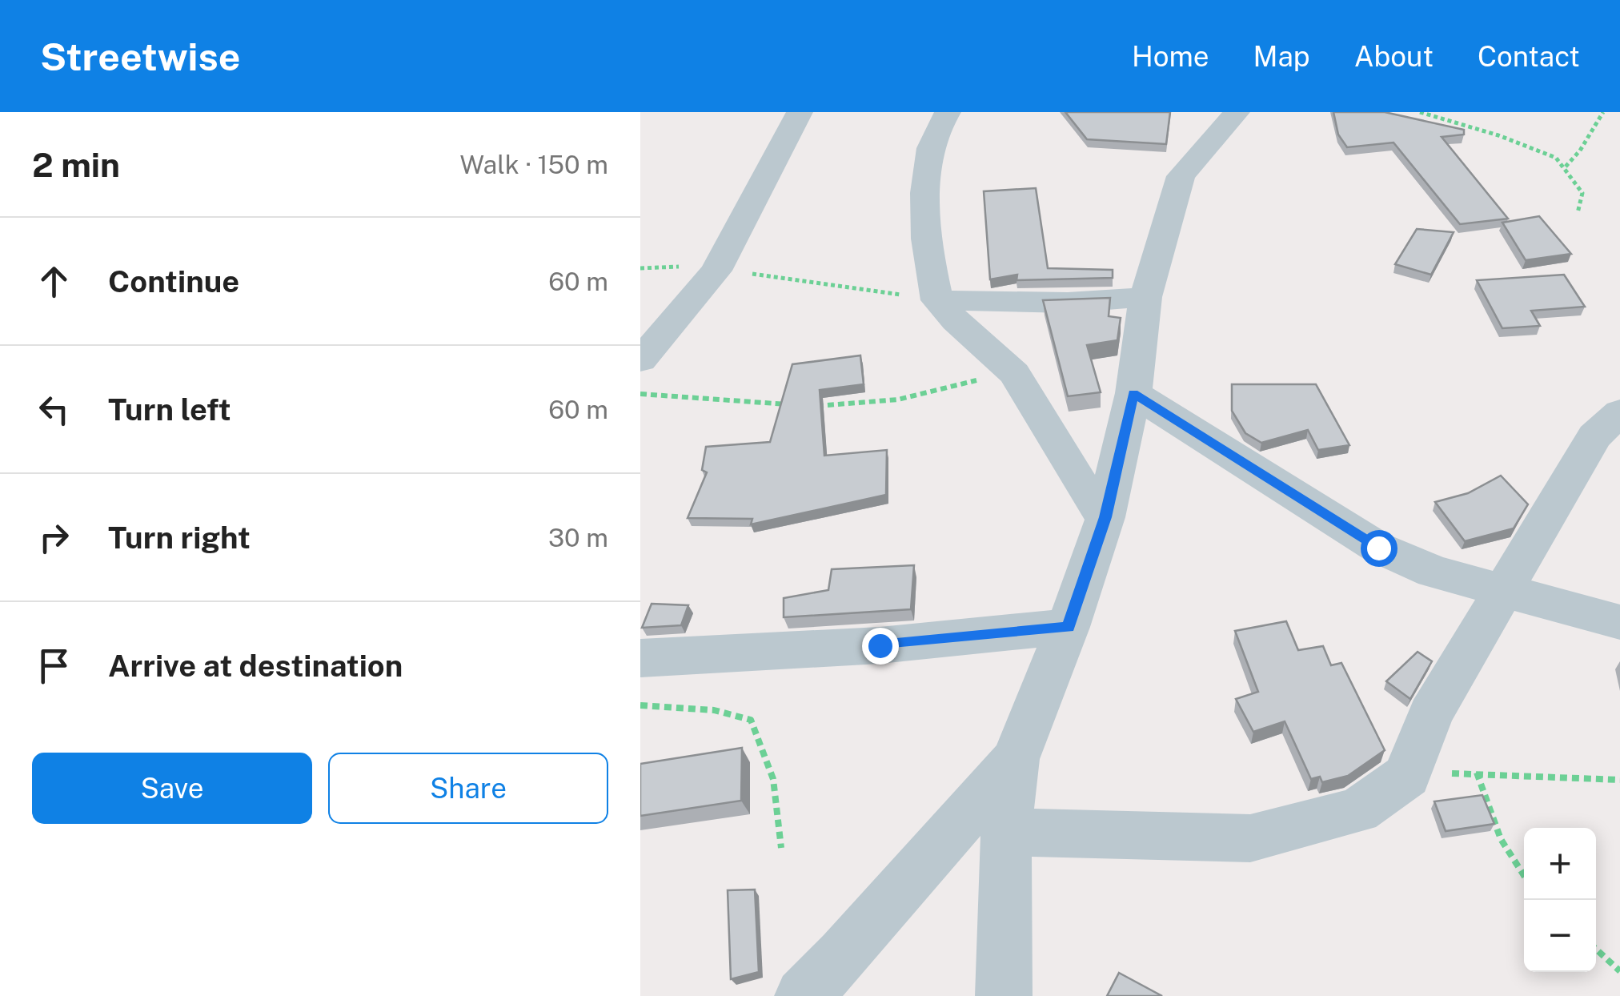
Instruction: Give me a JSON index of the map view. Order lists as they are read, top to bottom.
{
  "page": {
    "header": "Streetwise",
    "nav": [
      "Home",
      "Map",
      "About",
      "Contact"
    ],
    "heading": ["2 min", "Walk · 150 m"],
    "list": [
      ["Continue", "60 m"],
      ["Turn left", "60 m"],
      ["Turn right", "30 m"],
      "Arrive at destination"
    ],
    "buttons": ["Save", "Share"],
    "map_buttons": ["+", "−"]
  }
}
